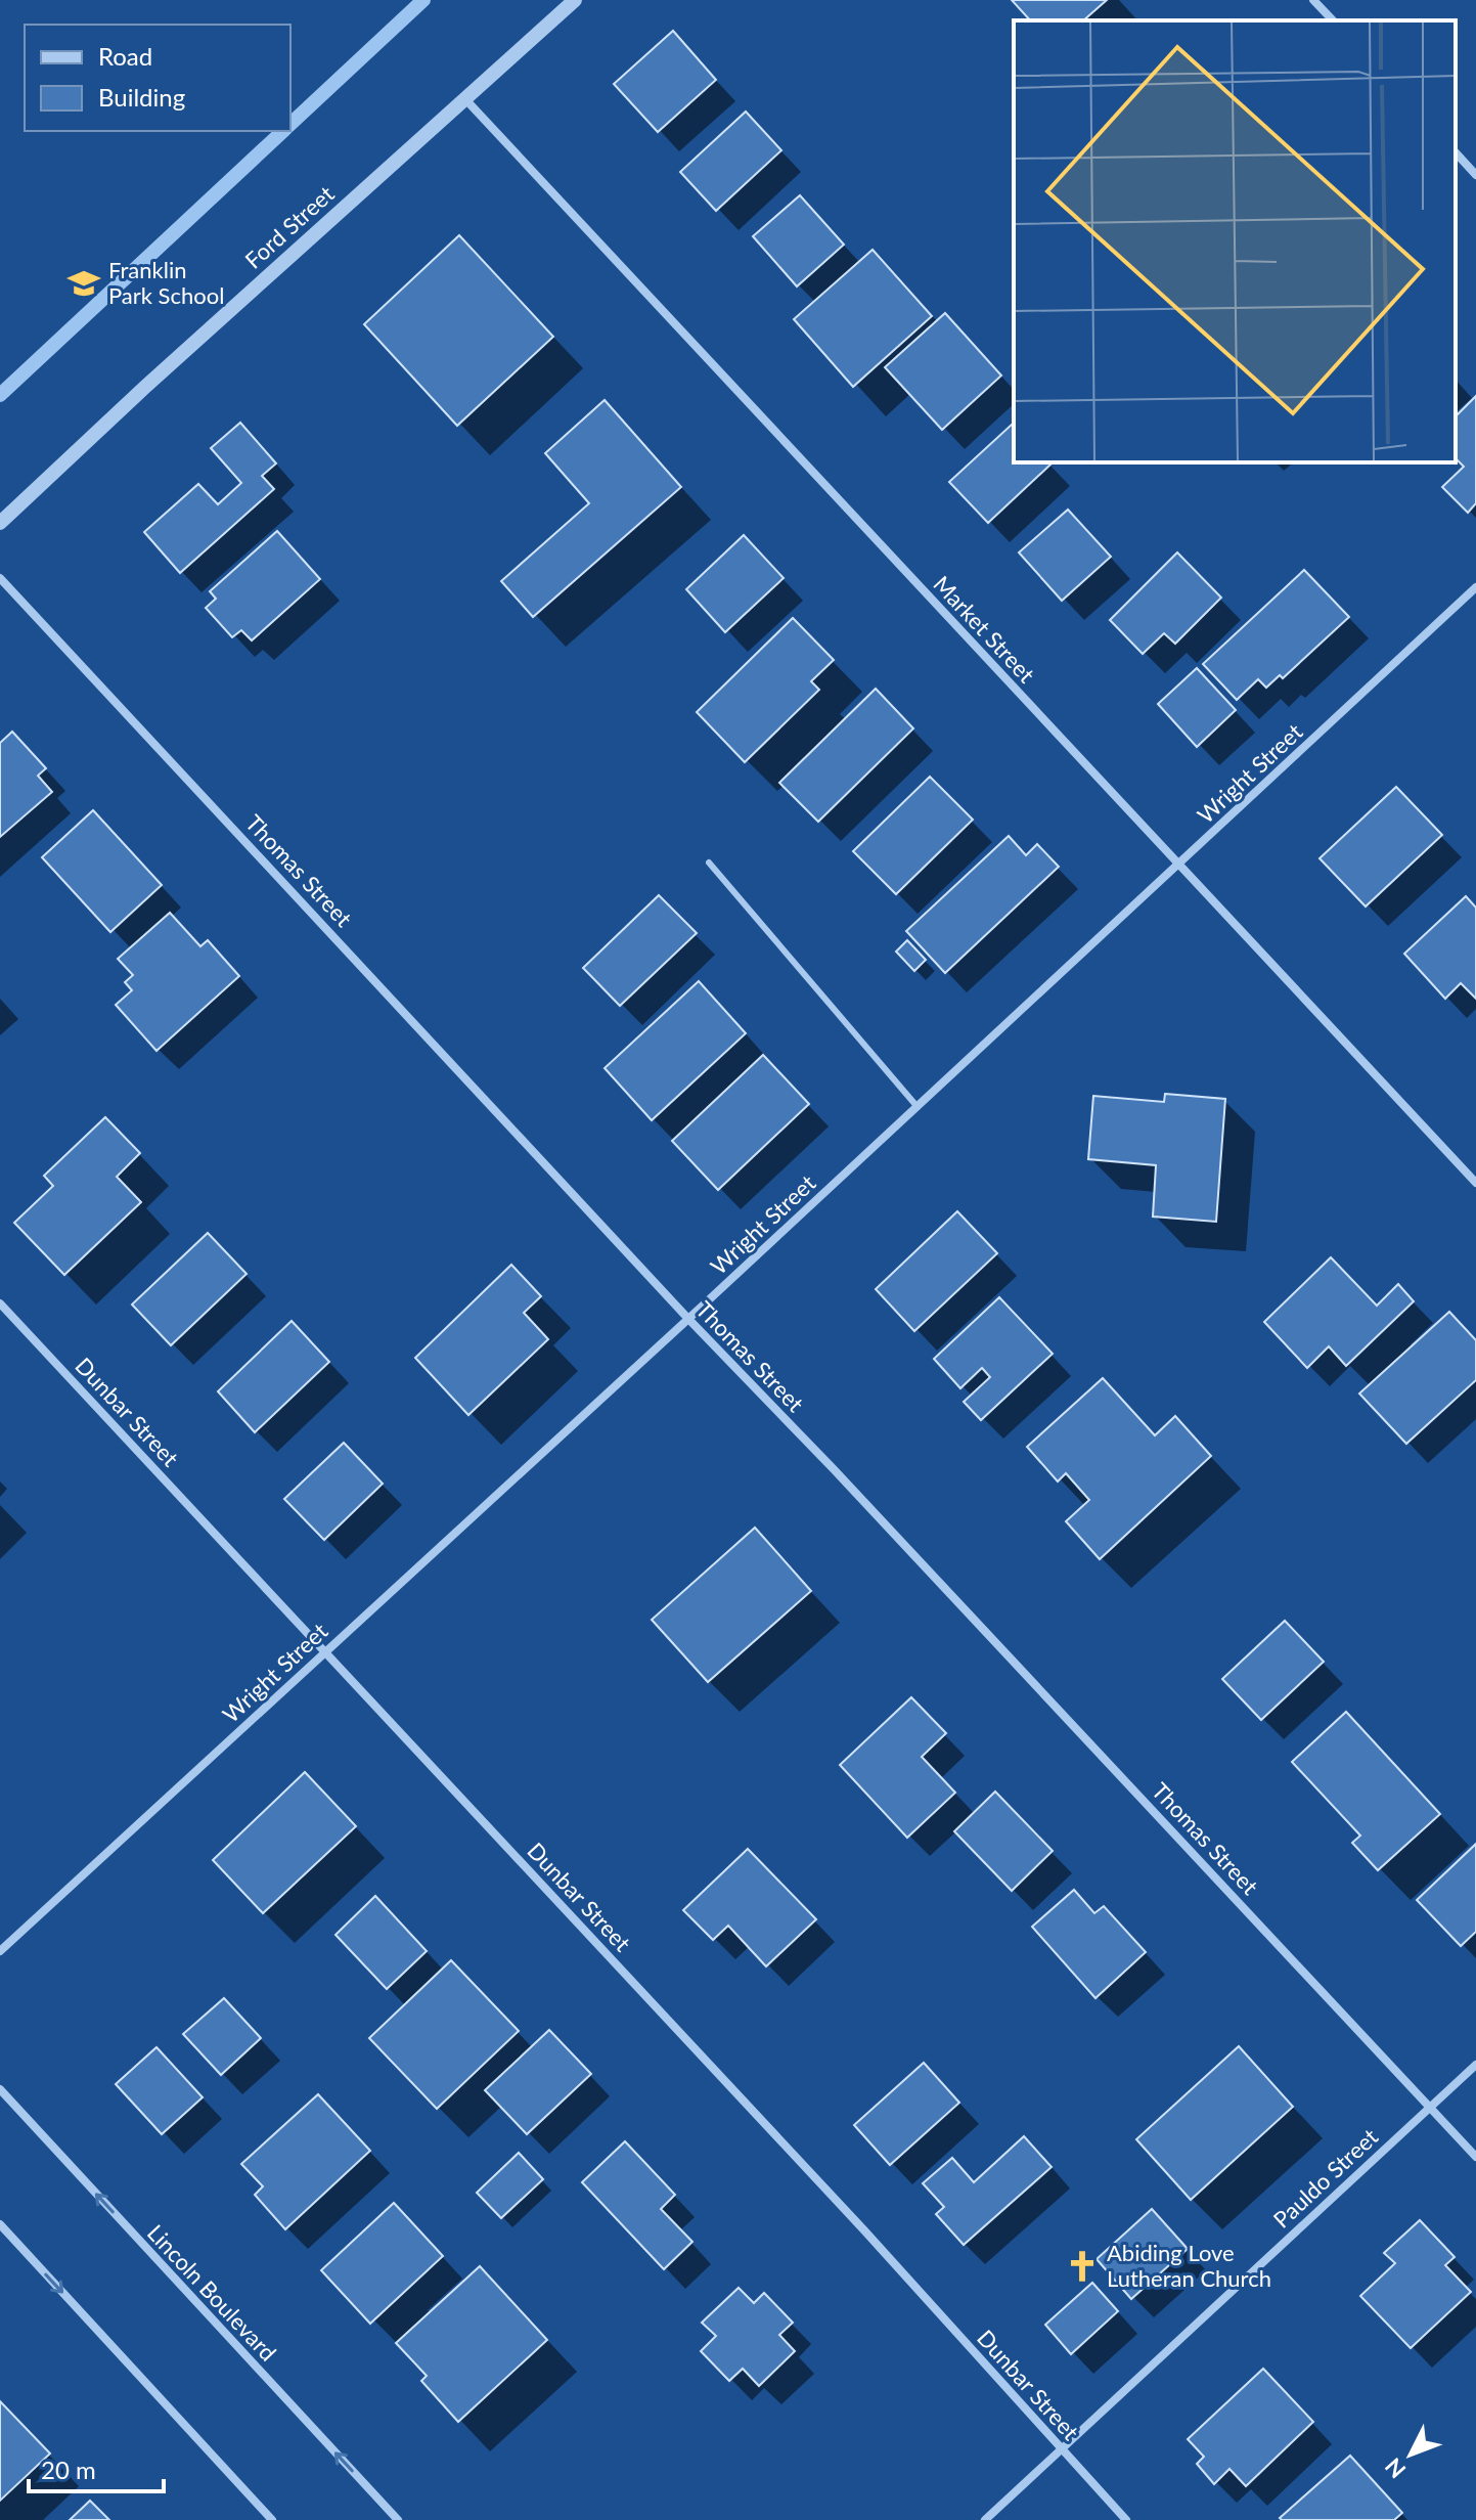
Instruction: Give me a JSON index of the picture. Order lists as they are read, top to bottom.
{
  "streets": {
    "street": [
      "Ford Street",
      "Market Street",
      "Wright Street",
      "Thomas Street",
      "Dunbar Street",
      "Pauldo Street",
      "Lincoln Boulevard"
    ]
  },
  "crossings": [
    ["Ford Street", "Market Street"],
    ["Market Street", "Wright Street"],
    ["Wright Street", "Thomas Street"],
    ["Wright Street", "Dunbar Street"],
    ["Thomas Street", "Pauldo Street"],
    ["Dunbar Street", "Pauldo Street"]
  ],
  "one_way": ["Lincoln Boulevard"],
  "places": {
    "school or university": ["Franklin Park School"],
    "church": ["Abiding Love Lutheran Church"]
  },
  "legend": ["Road", "Building"],
  "scale_bar": "20 m",
  "north": "bottom left"
}
